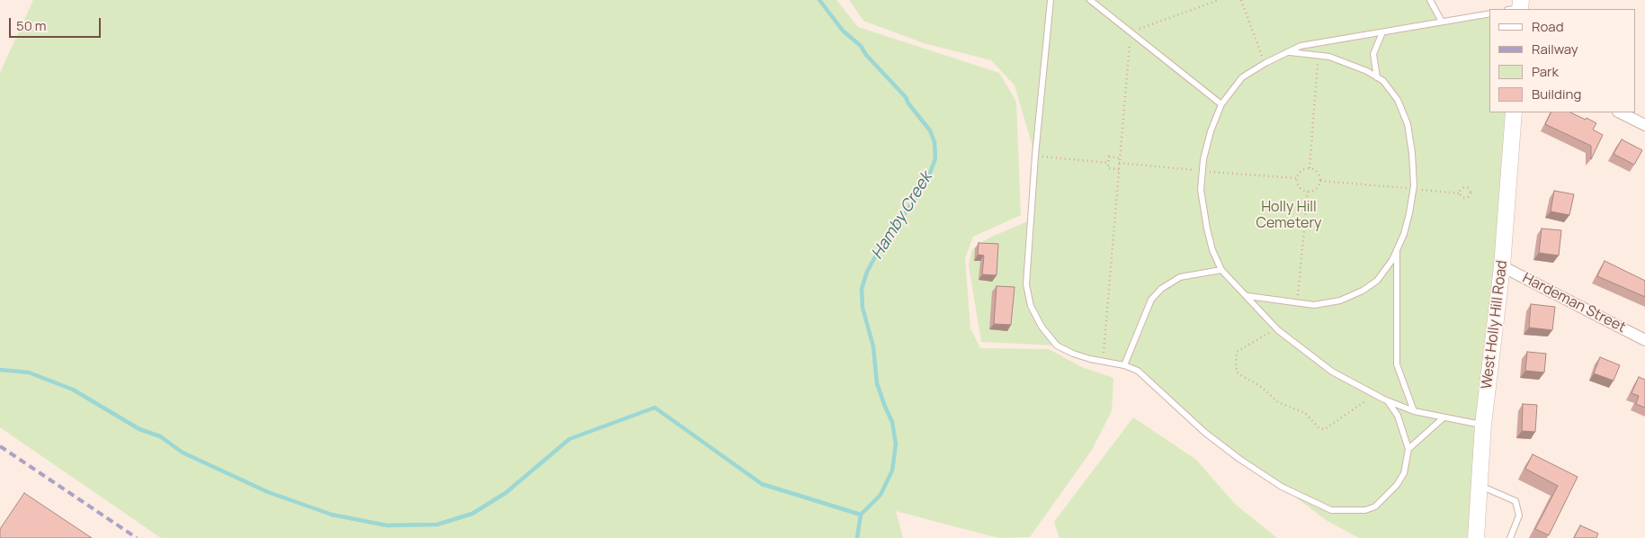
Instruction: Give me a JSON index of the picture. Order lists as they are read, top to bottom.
{
  "streets": {
    "street": ["Hardeman Street", "West Holly Hill Road"]
  },
  "crossings": [
    ["Hardeman Street", "West Holly Hill Road"]
  ],
  "water": ["Hamby Creek"],
  "parks": ["Holly Hill Cemetery"],
  "legend": [
    "Road",
    "Railway",
    "Park",
    "Building"
  ],
  "scale_bar": "50 m"
}
